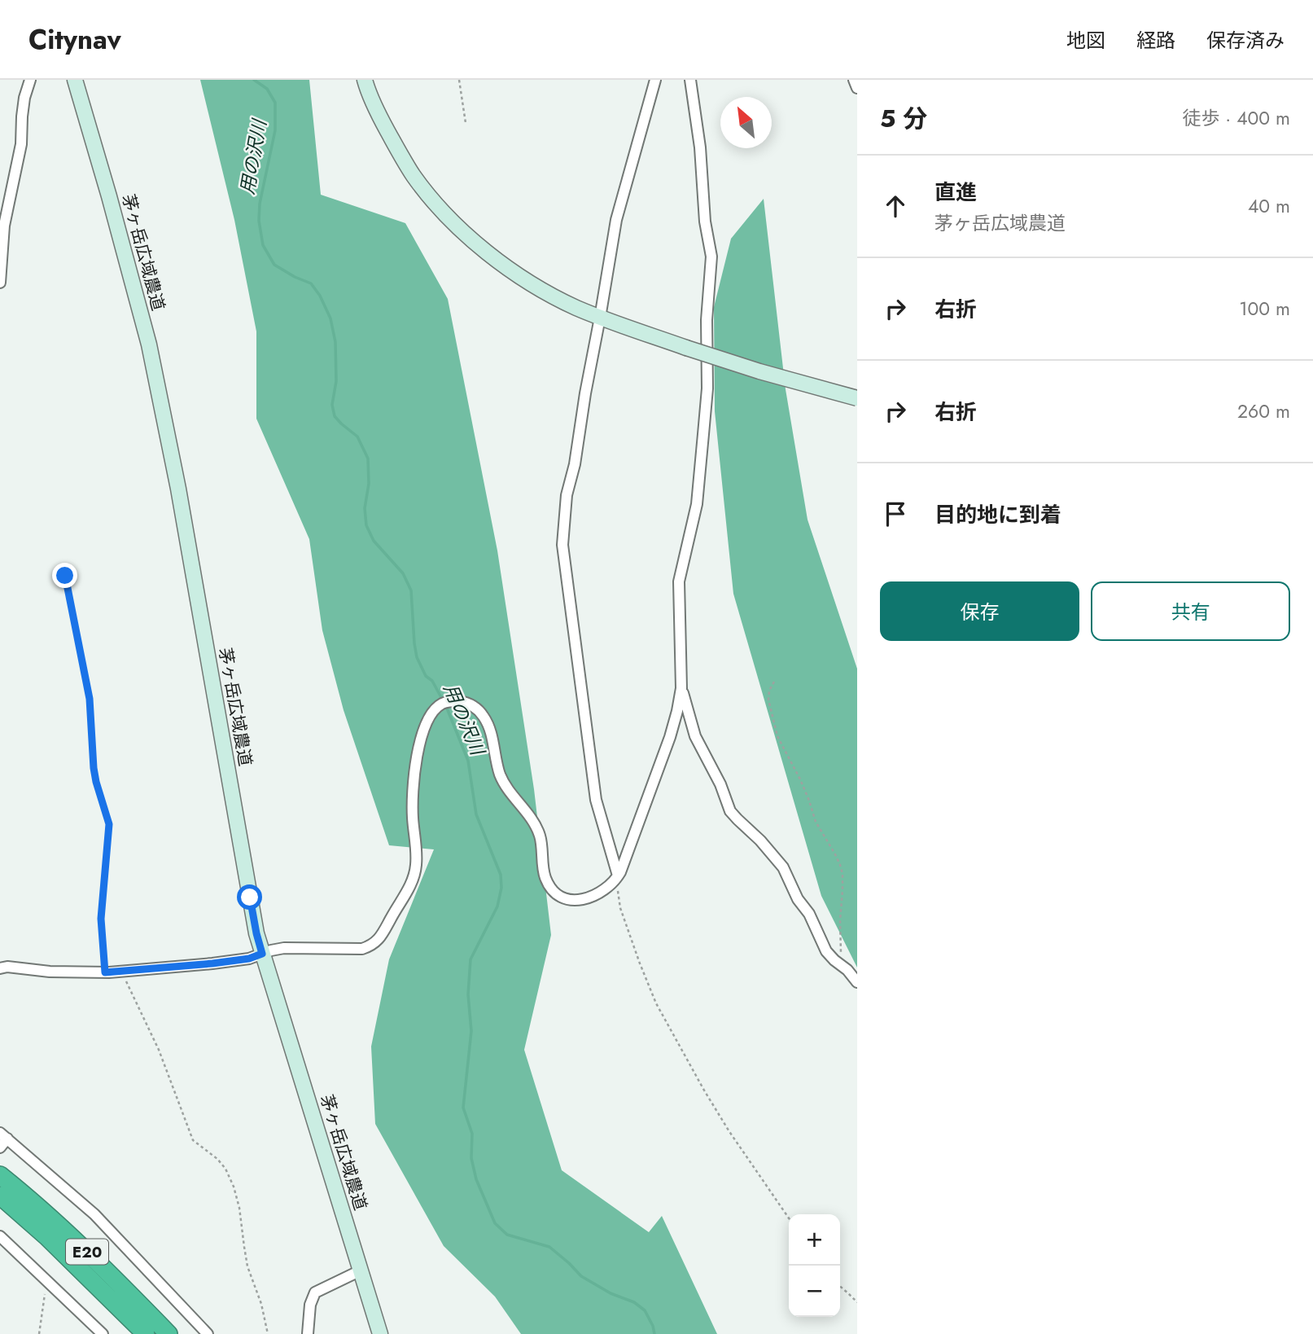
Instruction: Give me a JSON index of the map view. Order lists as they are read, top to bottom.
{
  "streets": {
    "highway": ["E20"],
    "street": ["茅ヶ岳広域農道"]
  },
  "water": ["用の沢川"],
  "north": "top left",
  "page": {
    "header": "Citynav",
    "nav": ["地図", "経路", "保存済み"],
    "heading": ["5 分", "徒歩 · 400 m"],
    "list": [
      ["直進", "茅ヶ岳広域農道", "40 m"],
      ["右折", "100 m"],
      ["右折", "260 m"],
      "目的地に到着"
    ],
    "buttons": ["保存", "共有"],
    "map_buttons": ["+", "−"]
  }
}
